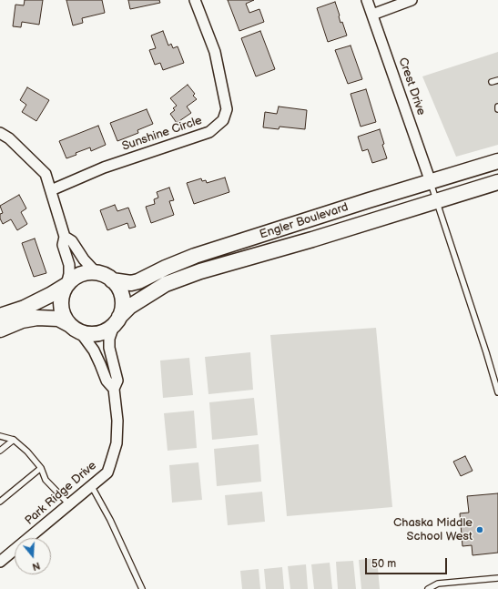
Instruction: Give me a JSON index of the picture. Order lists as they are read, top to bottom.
{
  "streets": {
    "main road": ["Engler Boulevard"],
    "street": ["Crest Drive", "Sunshine Circle", "Park Ridge Drive"]
  },
  "crossings": [
    ["Crest Drive", "Engler Boulevard"],
    ["Engler Boulevard", "Park Ridge Drive"]
  ],
  "places": ["Chaska Middle School West"],
  "scale_bar": "50 m",
  "north": "bottom"
}
